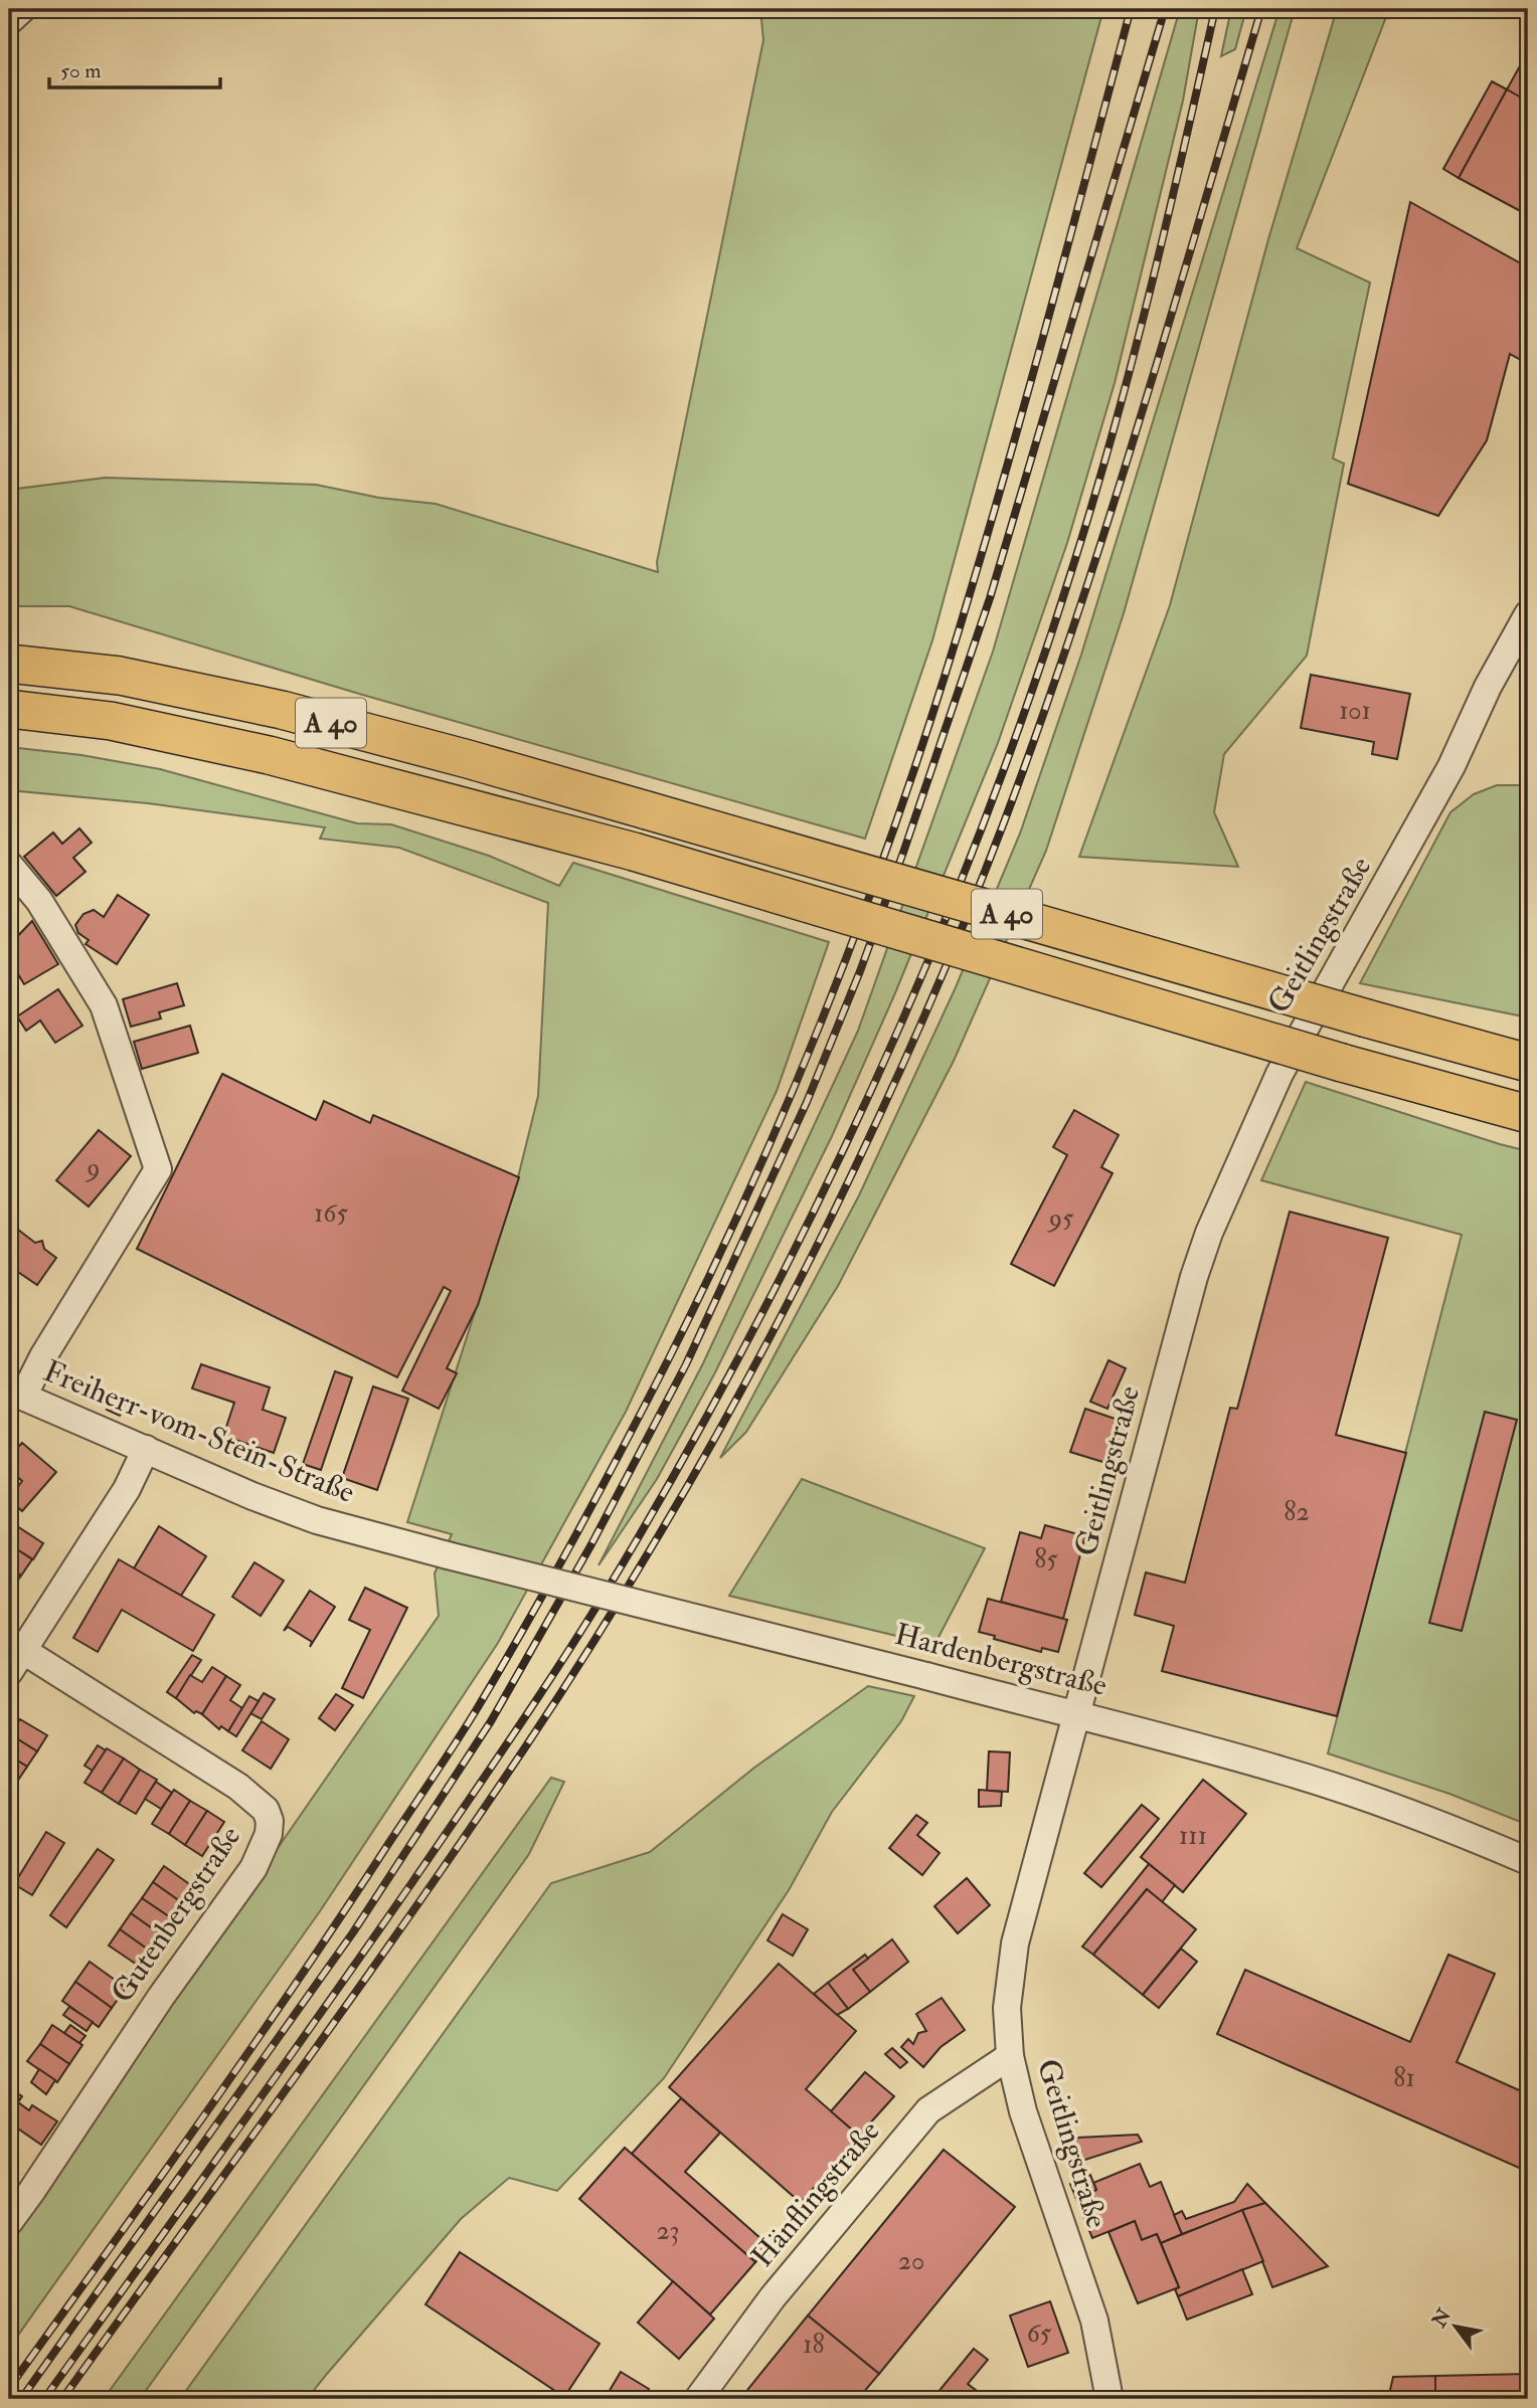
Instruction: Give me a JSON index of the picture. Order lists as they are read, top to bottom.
{
  "streets": {
    "highway": ["A 40"],
    "street": [
      "Geitlingstraße",
      "Freiherr-vom-Stein-Straße",
      "Hardenbergstraße",
      "Gutenbergstraße",
      "Hänflingstraße"
    ]
  },
  "crossings": [
    ["Geitlingstraße", "Hardenbergstraße"],
    ["Geitlingstraße", "Hänflingstraße"],
    ["Freiherr-vom-Stein-Straße", "Hardenbergstraße"]
  ],
  "house_numbers": [
    "101",
    "9",
    "165",
    "95",
    "82",
    "85",
    "111",
    "81",
    "23",
    "20",
    "65",
    "18"
  ],
  "scale_bar": "50 m",
  "north": "top left"
}
